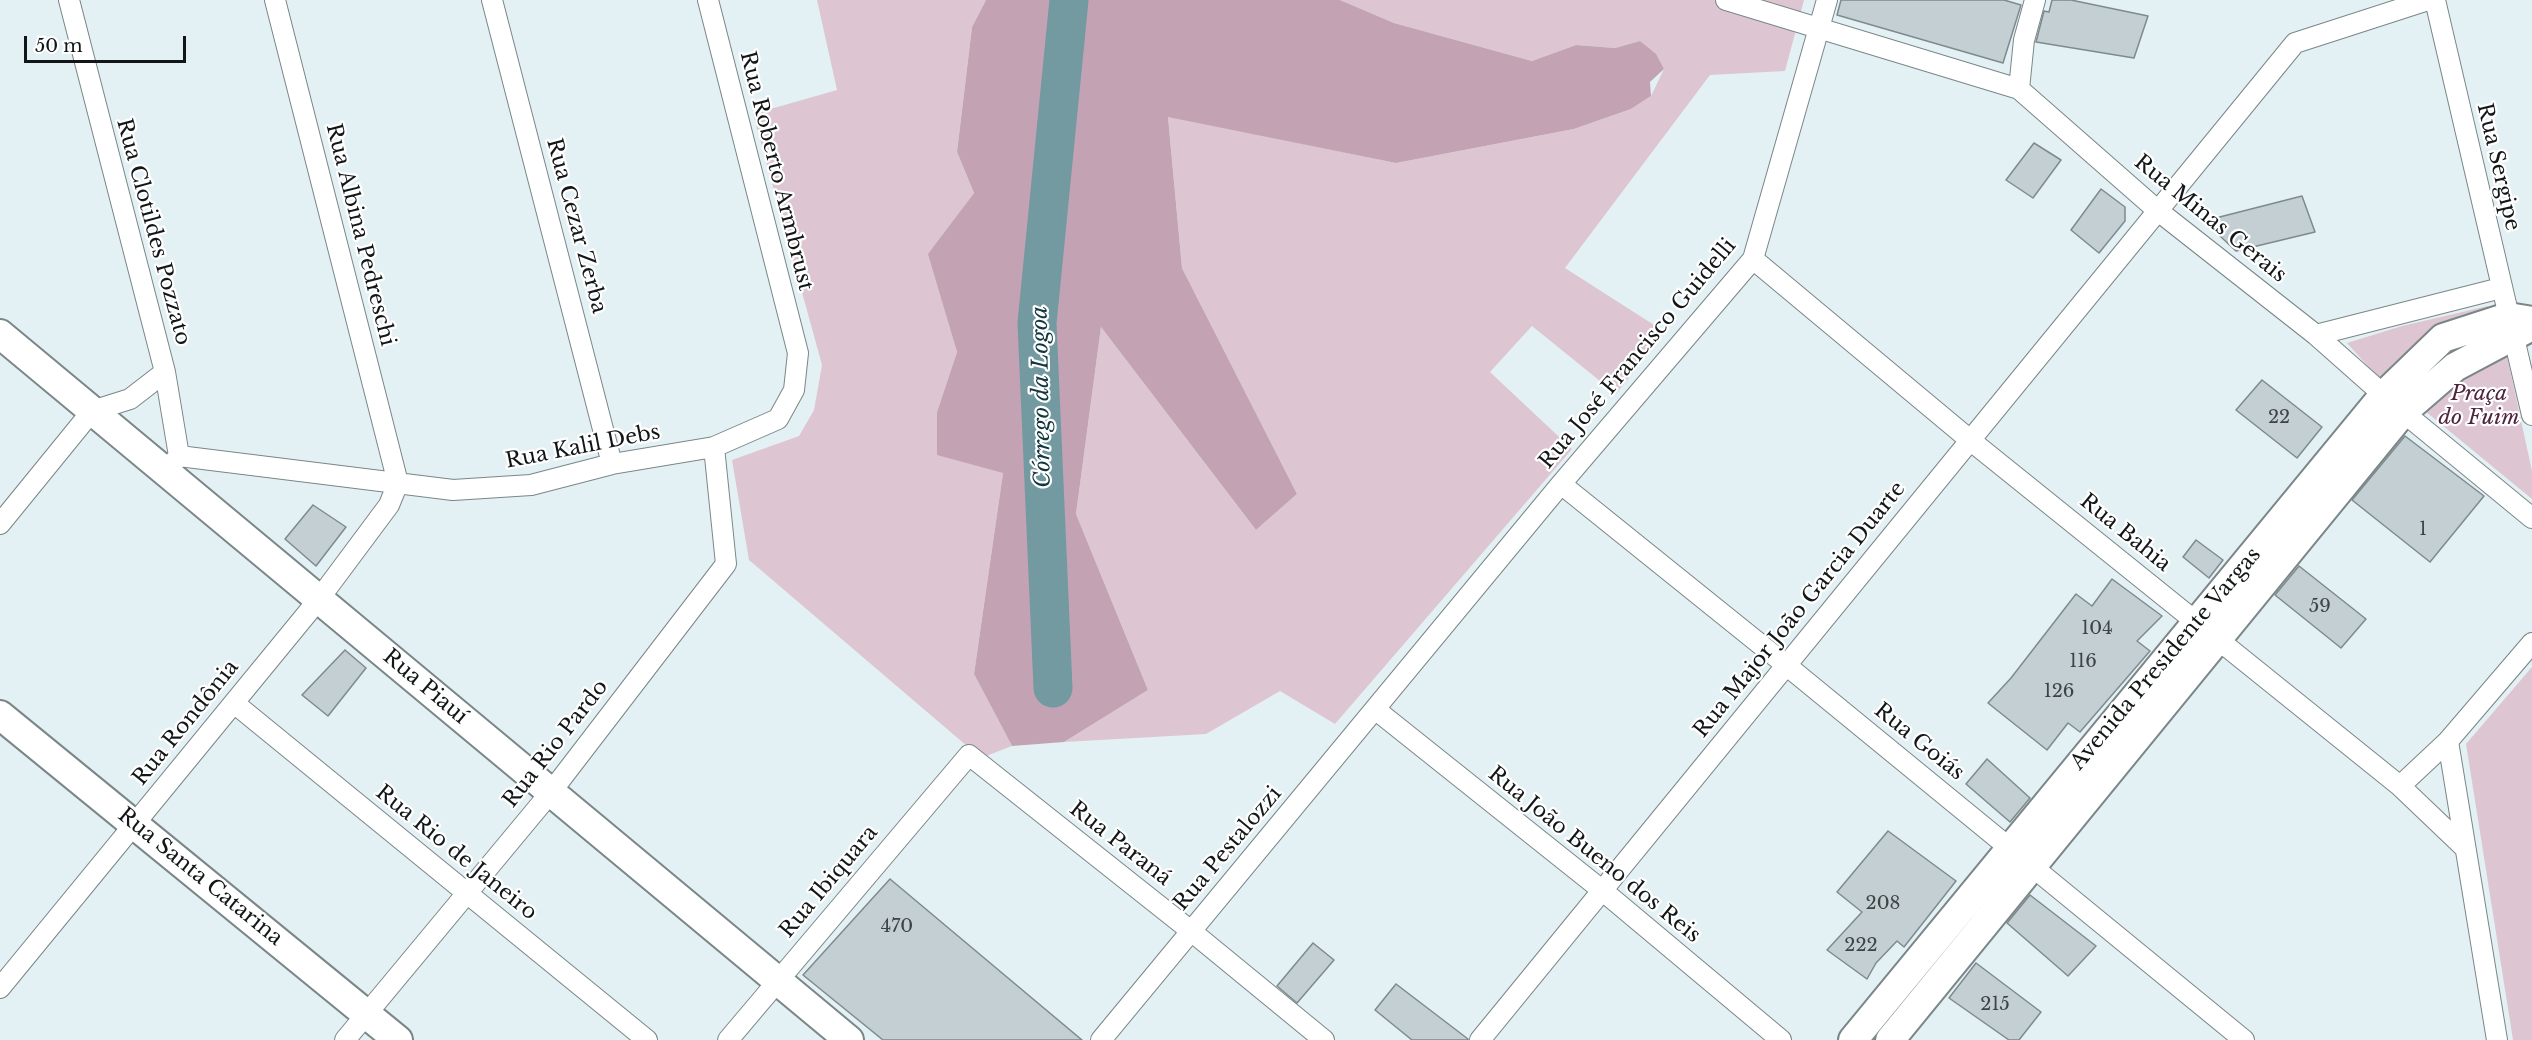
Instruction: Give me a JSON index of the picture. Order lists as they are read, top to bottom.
{
  "streets": {
    "main road": ["Avenida Presidente Vargas", "Rua Piauí", "Rua Santa Catarina"],
    "street": [
      "Rua Sergipe",
      "Rua Roberto Armbrust",
      "Rua Minas Gerais",
      "Rua Cezar Zerba",
      "Rua Clotildes Pozzato",
      "Rua Albina Pedreschi",
      "Rua José Francisco Guidelli",
      "Rua Kalil Debs",
      "Rua Bahia",
      "Rua Major João Garcia Duarte",
      "Rua Rondônia",
      "Rua Goiás",
      "Rua Rio Pardo",
      "Rua Paraná",
      "Rua Pestalozzi",
      "Rua Rio de Janeiro",
      "Rua João Bueno dos Reis",
      "Rua Ibiquara"
    ]
  },
  "crossings": [
    ["Rua Sergipe", "Avenida Presidente Vargas"],
    ["Rua Roberto Armbrust", "Rua Kalil Debs"],
    ["Rua Minas Gerais", "Rua José Francisco Guidelli"],
    ["Rua Minas Gerais", "Rua Major João Garcia Duarte"],
    ["Rua Minas Gerais", "Avenida Presidente Vargas"],
    ["Rua Cezar Zerba", "Rua Kalil Debs"],
    ["Rua Clotildes Pozzato", "Rua Kalil Debs"],
    ["Rua Clotildes Pozzato", "Rua Piauí"],
    ["Rua Albina Pedreschi", "Rua Kalil Debs"],
    ["Rua Albina Pedreschi", "Rua Rondônia"],
    ["Rua José Francisco Guidelli", "Rua Bahia"],
    ["Rua José Francisco Guidelli", "Rua Goiás"],
    ["Rua José Francisco Guidelli", "Rua Pestalozzi"],
    ["Rua Kalil Debs", "Rua Piauí"],
    ["Rua Kalil Debs", "Rua Rondônia"],
    ["Rua Kalil Debs", "Rua Rio Pardo"],
    ["Rua Bahia", "Rua Major João Garcia Duarte"],
    ["Rua Bahia", "Avenida Presidente Vargas"],
    ["Rua Major João Garcia Duarte", "Rua Goiás"],
    ["Rua Major João Garcia Duarte", "Rua João Bueno dos Reis"],
    ["Avenida Presidente Vargas", "Rua Goiás"],
    ["Rua Piauí", "Rua Rondônia"],
    ["Rua Piauí", "Rua Rio Pardo"],
    ["Rua Piauí", "Rua Ibiquara"],
    ["Rua Rondônia", "Rua Rio de Janeiro"],
    ["Rua Rondônia", "Rua Santa Catarina"],
    ["Rua Rio Pardo", "Rua Rio de Janeiro"],
    ["Rua Rio Pardo", "Rua Santa Catarina"],
    ["Rua Paraná", "Rua Pestalozzi"],
    ["Rua Paraná", "Rua Ibiquara"],
    ["Rua Pestalozzi", "Rua João Bueno dos Reis"]
  ],
  "water": ["Córrego da Logoa"],
  "parks": ["Praça do Fuim"],
  "house_numbers": [
    "22",
    "1",
    "59",
    "104",
    "116",
    "126",
    "208",
    "470",
    "222",
    "215"
  ],
  "scale_bar": "50 m"
}
